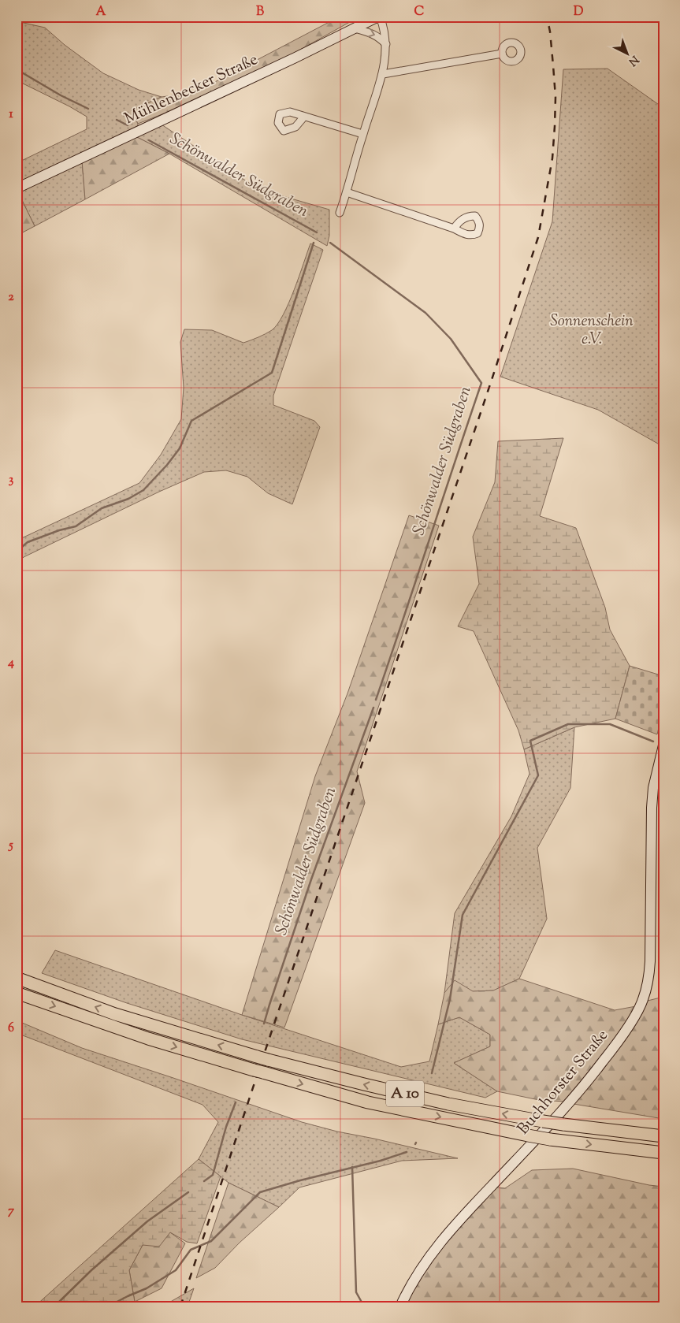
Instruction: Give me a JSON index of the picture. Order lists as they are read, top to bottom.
{
  "streets": {
    "highway": ["A 10"],
    "main road": ["Mühlenbecker Straße", "Buchhorster Straße"]
  },
  "water": ["Schönwalder Südgraben"],
  "parks": ["Sonnenschein e.V."],
  "north": "bottom right",
  "grid": {
    "columns": [
      "A",
      "B",
      "C",
      "D"
    ],
    "rows": [
      "1",
      "2",
      "3",
      "4",
      "5",
      "6",
      "7"
    ]
  }
}
